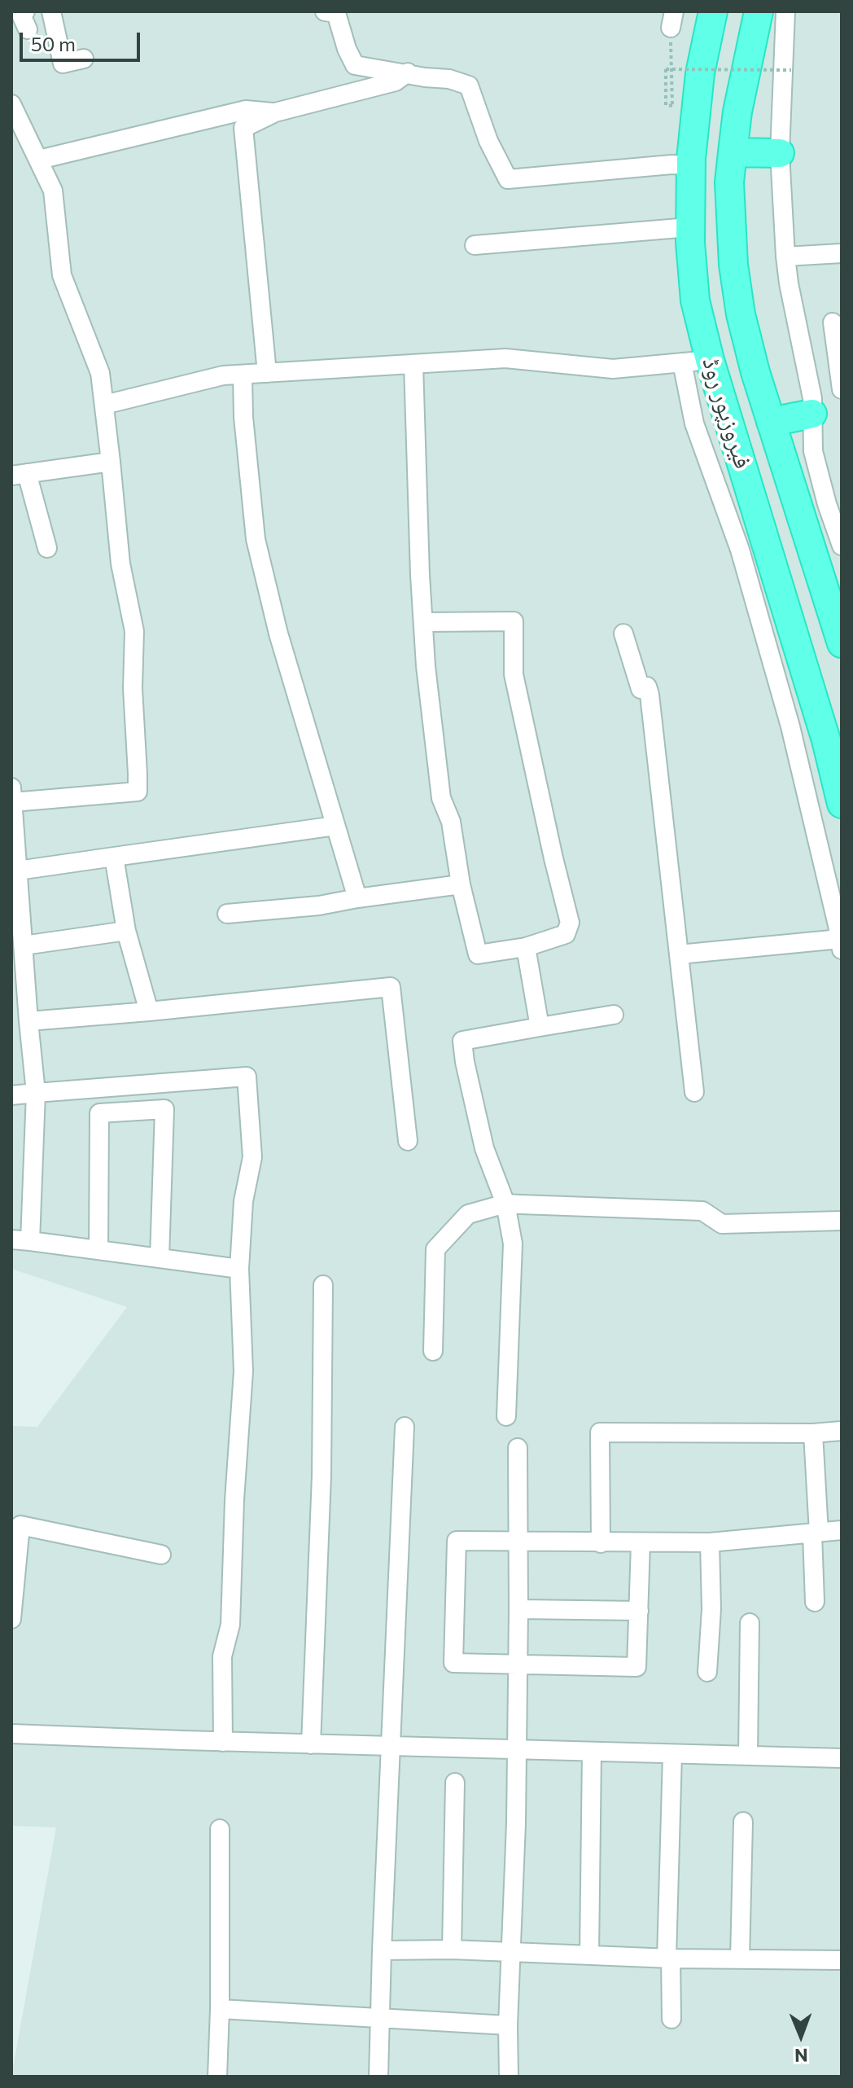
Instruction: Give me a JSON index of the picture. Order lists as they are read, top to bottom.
{
  "streets": {
    "highway": ["فیروزپور روڈ"]
  },
  "scale_bar": "50 m",
  "north": "bottom"
}
